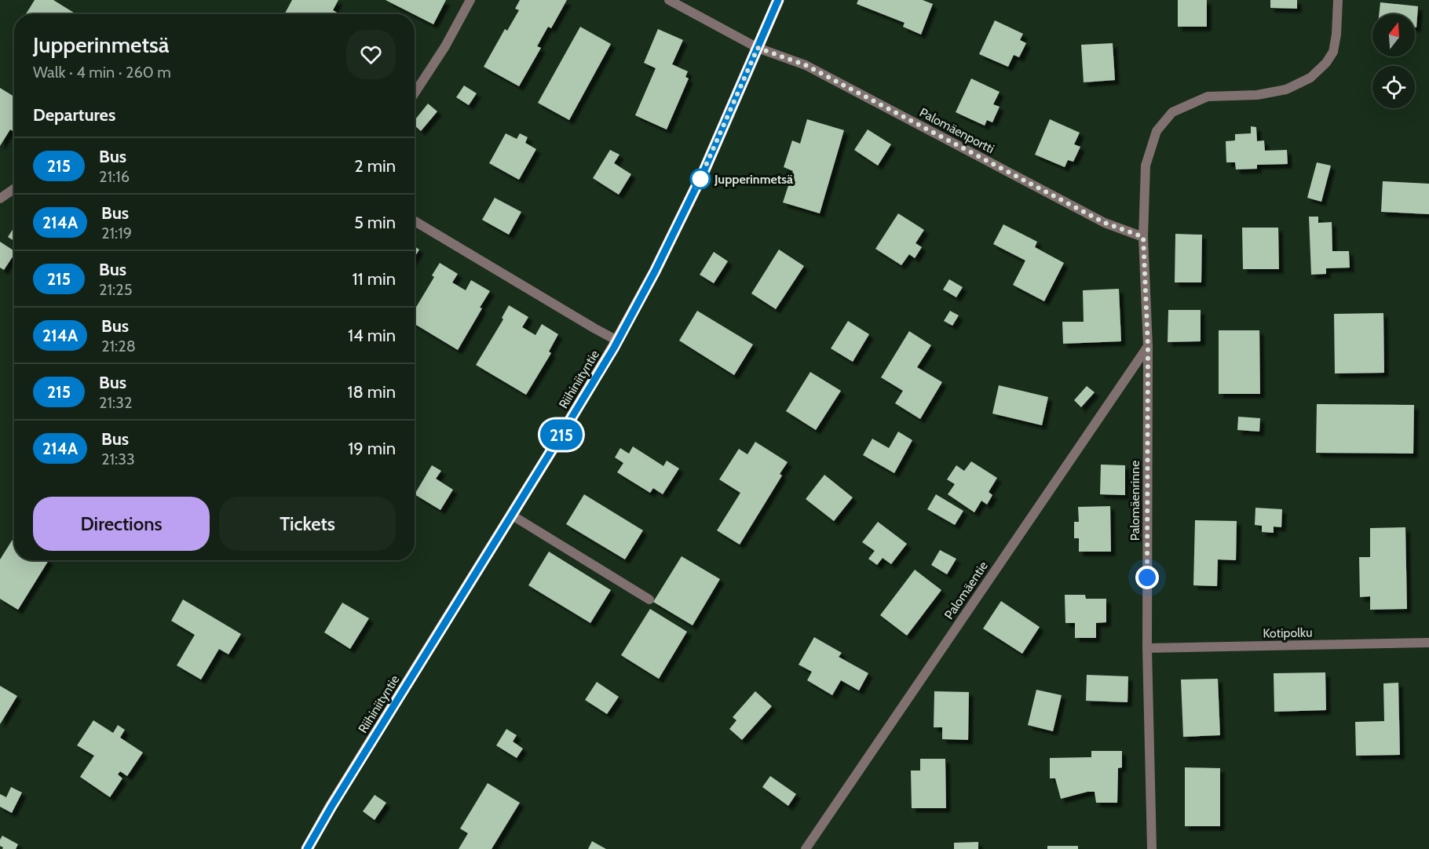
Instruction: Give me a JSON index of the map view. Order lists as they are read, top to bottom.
{
  "streets": {
    "main road": ["Riihiniityntie"],
    "street": [
      "Palomäenportti",
      "Palomäenrinne",
      "Palomäentie",
      "Kotipolku"
    ]
  },
  "crossings": [
    ["Palomäenportti", "Riihiniityntie"],
    ["Palomäenportti", "Palomäenrinne"],
    ["Palomäenrinne", "Palomäentie"],
    ["Palomäenrinne", "Kotipolku"]
  ],
  "places": ["Jupperinmetsä"],
  "lines": ["bus line 215"],
  "north": "top",
  "page": {
    "on_map": "215",
    "heading": [
      ["Jupperinmetsä", "Walk · 4 min · 260 m"],
      "Departures"
    ],
    "list": [
      {
        "mark": "215",
        "name": "Bus",
        "note": "21:16",
        "value": "2 min"
      },
      {
        "mark": "214A",
        "name": "Bus",
        "note": "21:19",
        "value": "5 min"
      },
      {
        "mark": "215",
        "name": "Bus",
        "note": "21:25",
        "value": "11 min"
      },
      {
        "mark": "214A",
        "name": "Bus",
        "note": "21:28",
        "value": "14 min"
      },
      {
        "mark": "215",
        "name": "Bus",
        "note": "21:32",
        "value": "18 min"
      },
      {
        "mark": "214A",
        "name": "Bus",
        "note": "21:33",
        "value": "19 min"
      }
    ],
    "buttons": ["Directions", "Tickets"]
  }
}
